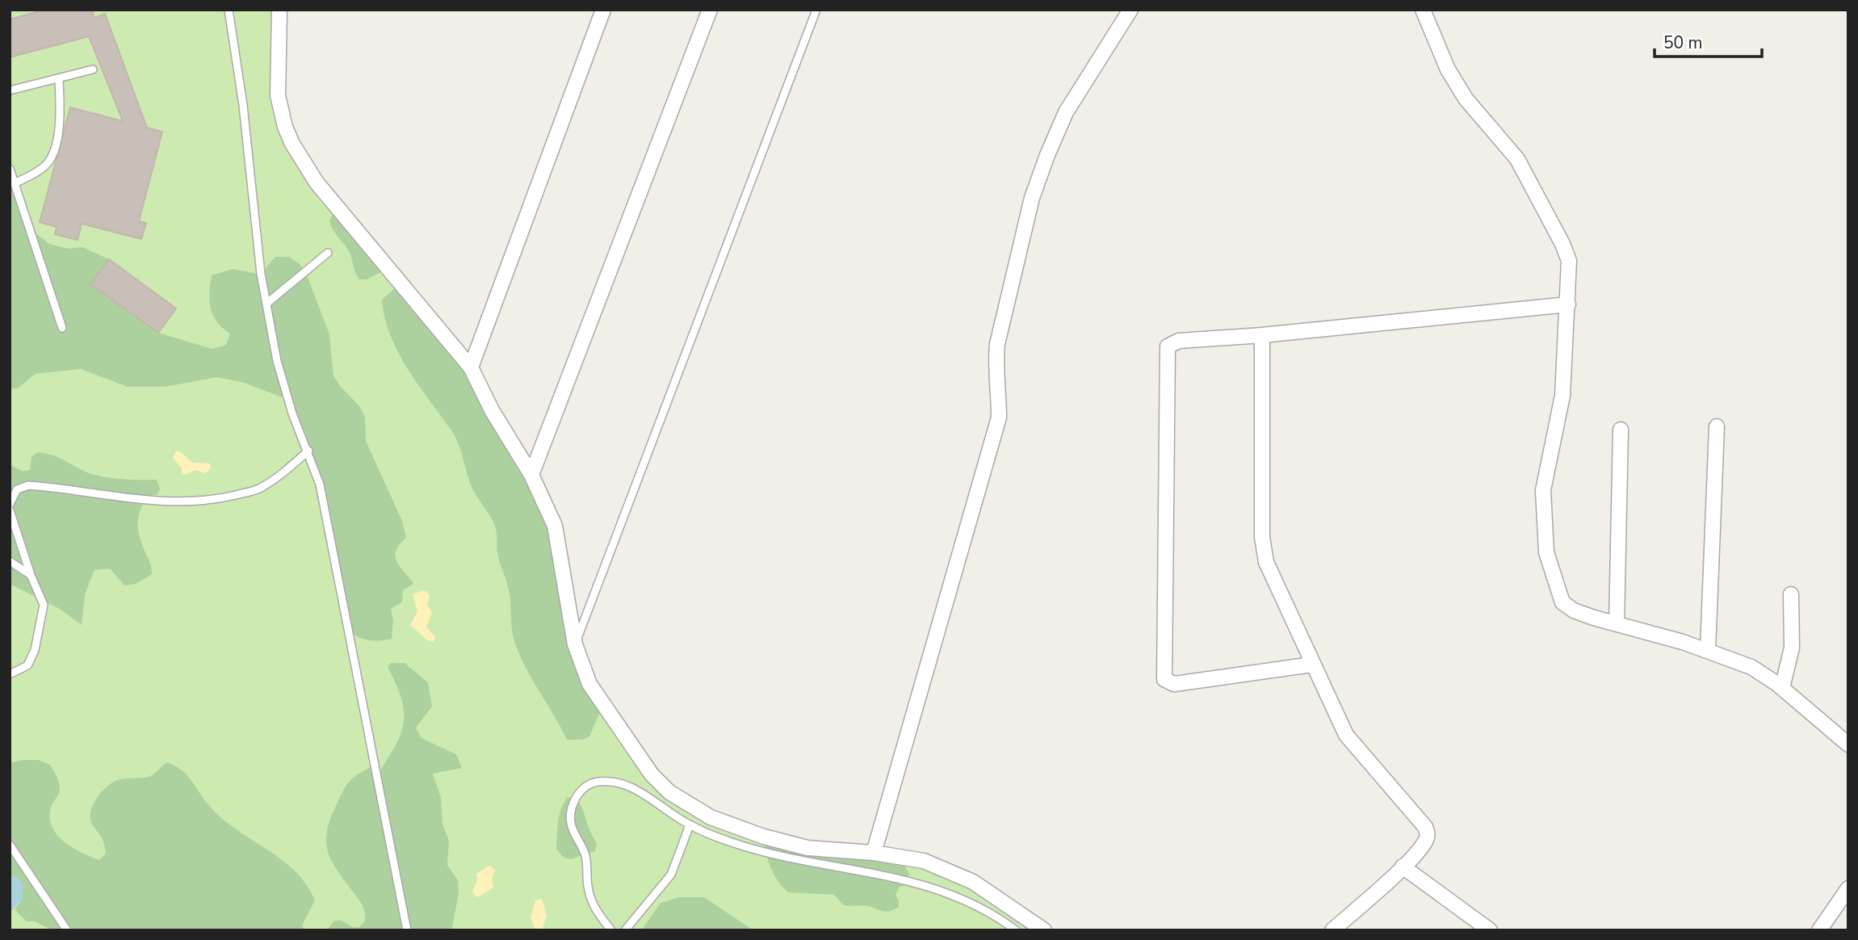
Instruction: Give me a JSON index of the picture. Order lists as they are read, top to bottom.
{
  "scale_bar": "50 m"
}
